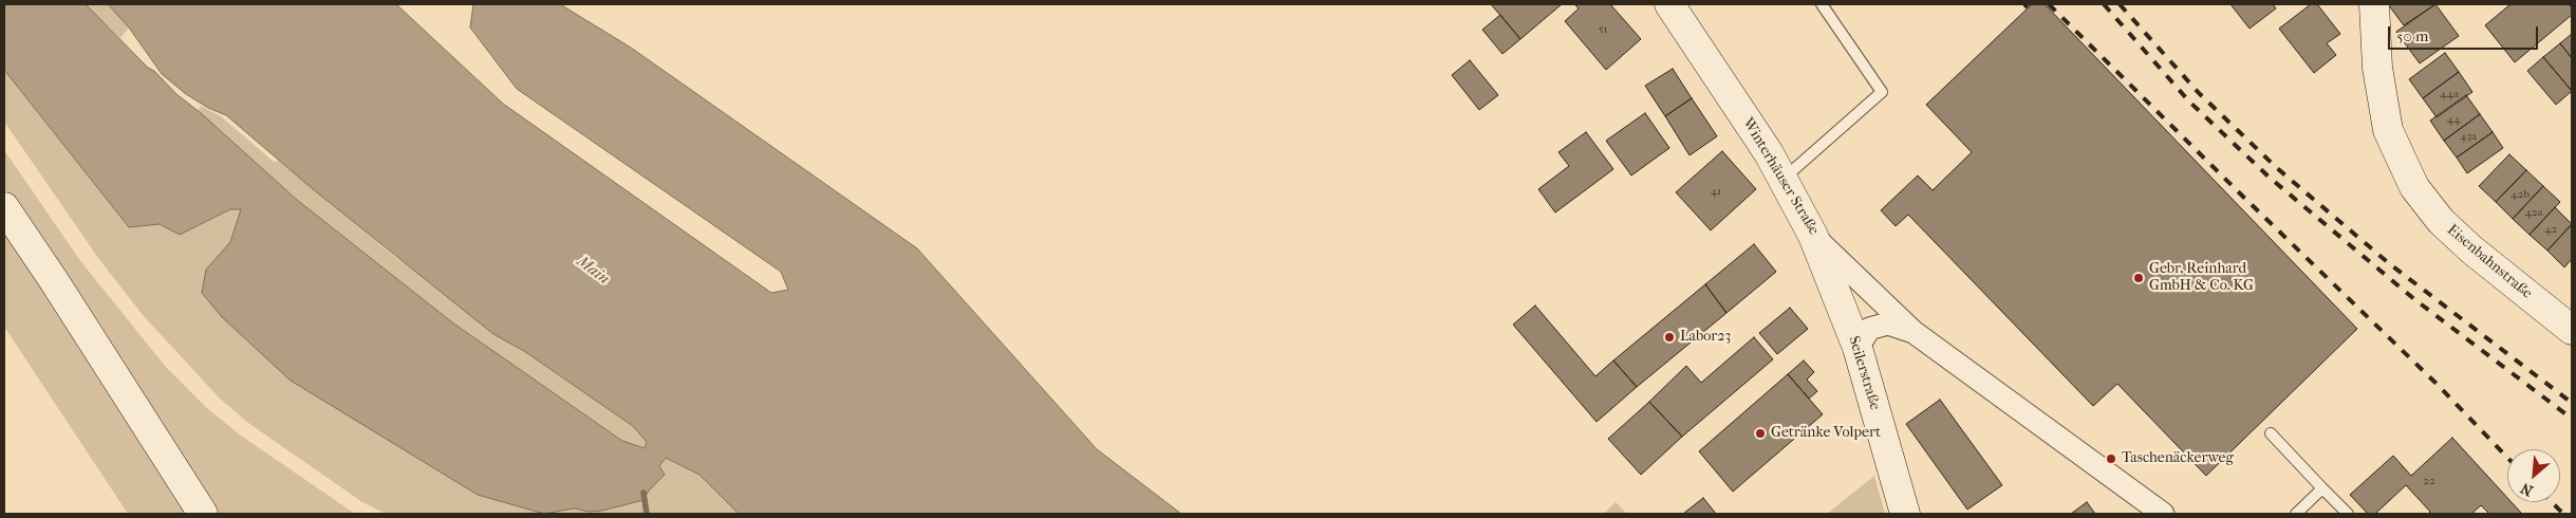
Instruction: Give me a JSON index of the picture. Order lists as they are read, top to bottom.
{
  "streets": {
    "main road": ["Winterhäuser Straße", "Eisenbahnstraße", "Seilerstraße"]
  },
  "crossings": [
    ["Winterhäuser Straße", "Seilerstraße"]
  ],
  "water": ["Main"],
  "places": [
    "Gebr. Reinhard GmbH & Co. KG",
    "Labor23",
    "Getränke Volpert",
    "Taschenäckerweg"
  ],
  "house_numbers": [
    "51",
    "44a",
    "44",
    "43a",
    "41",
    "42b",
    "42a",
    "42",
    "22"
  ],
  "scale_bar": "50 m",
  "north": "bottom left"
}
